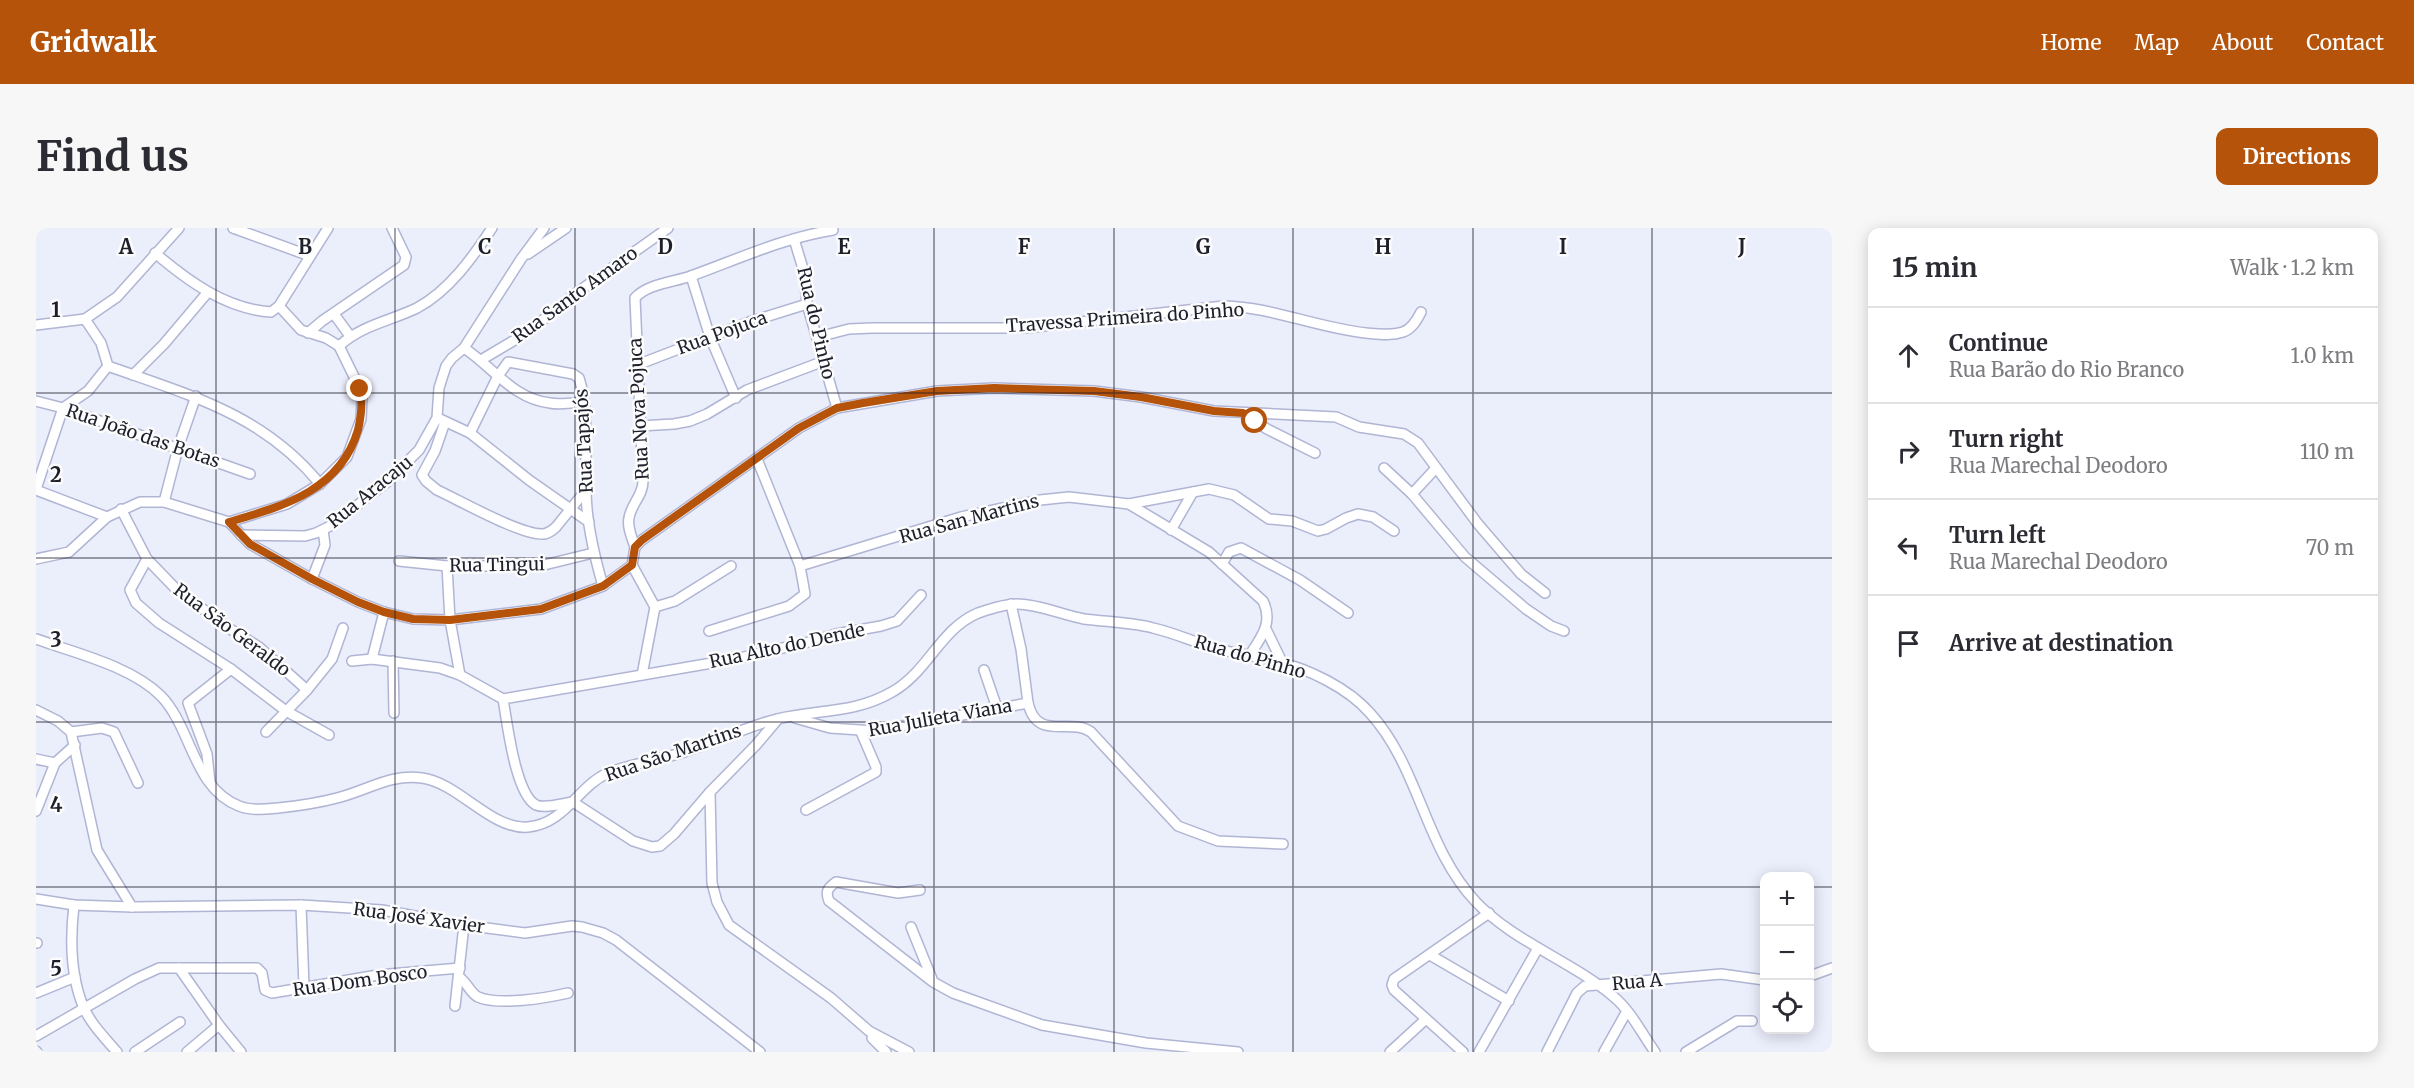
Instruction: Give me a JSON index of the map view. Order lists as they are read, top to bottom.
{
  "streets": {
    "street": [
      "Rua Santo Amaro",
      "Travessa Primeira do Pinho",
      "Rua do Pinho",
      "Rua Pojuca",
      "Rua Nova Pojuca",
      "Rua João das Botas",
      "Rua Tapajós",
      "Rua Aracaju",
      "Rua San Martins",
      "Rua Tingui",
      "Rua São Geraldo",
      "Rua Alto do Dende",
      "Rua Julieta Viana",
      "Rua São Martins",
      "Rua José Xavier",
      "Rua Dom Bosco",
      "Rua A"
    ]
  },
  "crossings": [
    ["Travessa Primeira do Pinho", "Rua do Pinho"],
    ["Rua do Pinho", "Rua Pojuca"],
    ["Rua do Pinho", "Rua San Martins"],
    ["Rua do Pinho", "Rua Julieta Viana"],
    ["Rua do Pinho", "Rua São Martins"],
    ["Rua do Pinho", "Rua A"],
    ["Rua Pojuca", "Rua Nova Pojuca"],
    ["Rua Tapajós", "Rua Tingui"]
  ],
  "page": {
    "header": "Gridwalk",
    "nav": [
      "Home",
      "Map",
      "About",
      "Contact"
    ],
    "buttons": "Directions",
    "title": "Find us",
    "heading": ["15 min", "Walk · 1.2 km"],
    "list": [
      ["Continue", "Rua Barão do Rio Branco", "1.0 km"],
      ["Turn right", "Rua Marechal Deodoro", "110 m"],
      ["Turn left", "Rua Marechal Deodoro", "70 m"],
      "Arrive at destination"
    ],
    "map_buttons": ["+", "−"]
  },
  "grid": {
    "columns": [
      "A",
      "B",
      "C",
      "D",
      "E",
      "F",
      "G",
      "H",
      "I",
      "J"
    ],
    "rows": [
      "1",
      "2",
      "3",
      "4",
      "5"
    ]
  }
}
